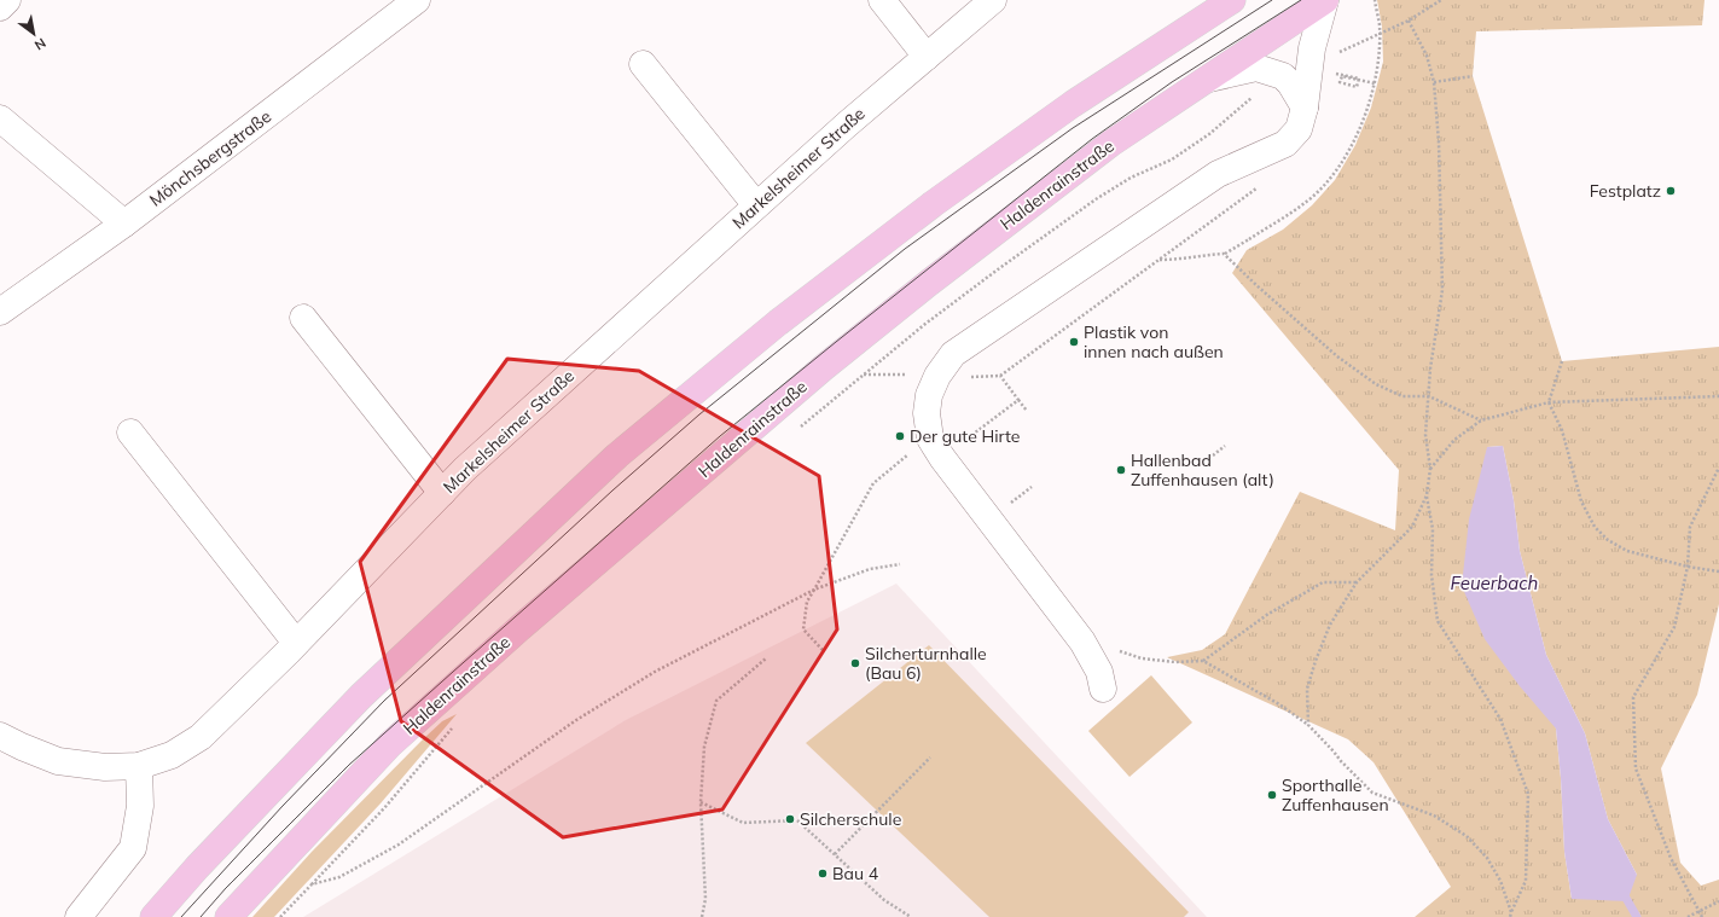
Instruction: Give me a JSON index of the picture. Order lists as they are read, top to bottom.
{
  "streets": {
    "main road": ["Haldenrainstraße"],
    "street": ["Mönchsbergstraße", "Markelsheimer Straße"]
  },
  "water": ["Feuerbach"],
  "places": [
    "Festplatz",
    "Plastik von innen nach außen",
    "Der gute Hirte",
    "Hallenbad Zuffenhausen (alt)",
    "Silcherturnhalle (Bau 6)",
    "Sporthalle Zuffenhausen",
    "Silcherschule",
    "Bau 4"
  ],
  "north": "bottom right"
}
